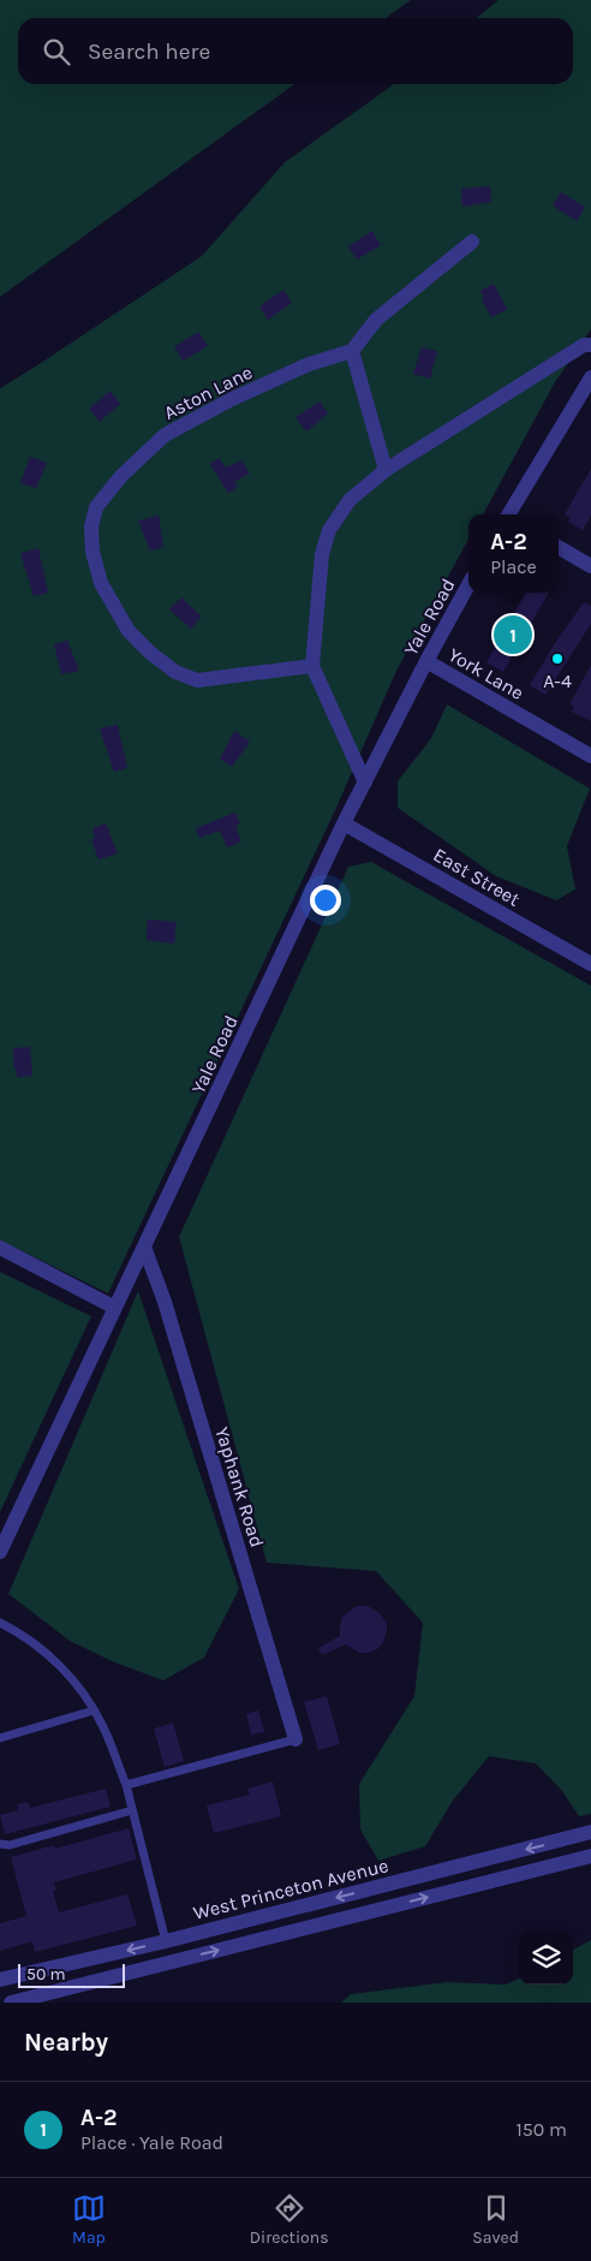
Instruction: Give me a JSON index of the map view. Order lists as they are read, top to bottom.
{
  "streets": {
    "street": [
      "Aston Lane",
      "Yale Road",
      "York Lane",
      "East Street",
      "Yaphank Road",
      "West Princeton Avenue"
    ]
  },
  "crossings": [
    ["Yale Road", "York Lane"],
    ["Yale Road", "East Street"],
    ["Yale Road", "Yaphank Road"]
  ],
  "places": ["A-4"],
  "scale_bar": "50 m",
  "page": {
    "search": "Search here",
    "popup": ["A-2", "Place"],
    "pins": "1",
    "scale": "50 m",
    "heading": "Nearby",
    "list": [
      {
        "mark": "1",
        "name": "A-2",
        "note": "Place · Yale Road",
        "value": "150 m"
      }
    ],
    "nav": ["Map", "Directions", "Saved"]
  }
}
